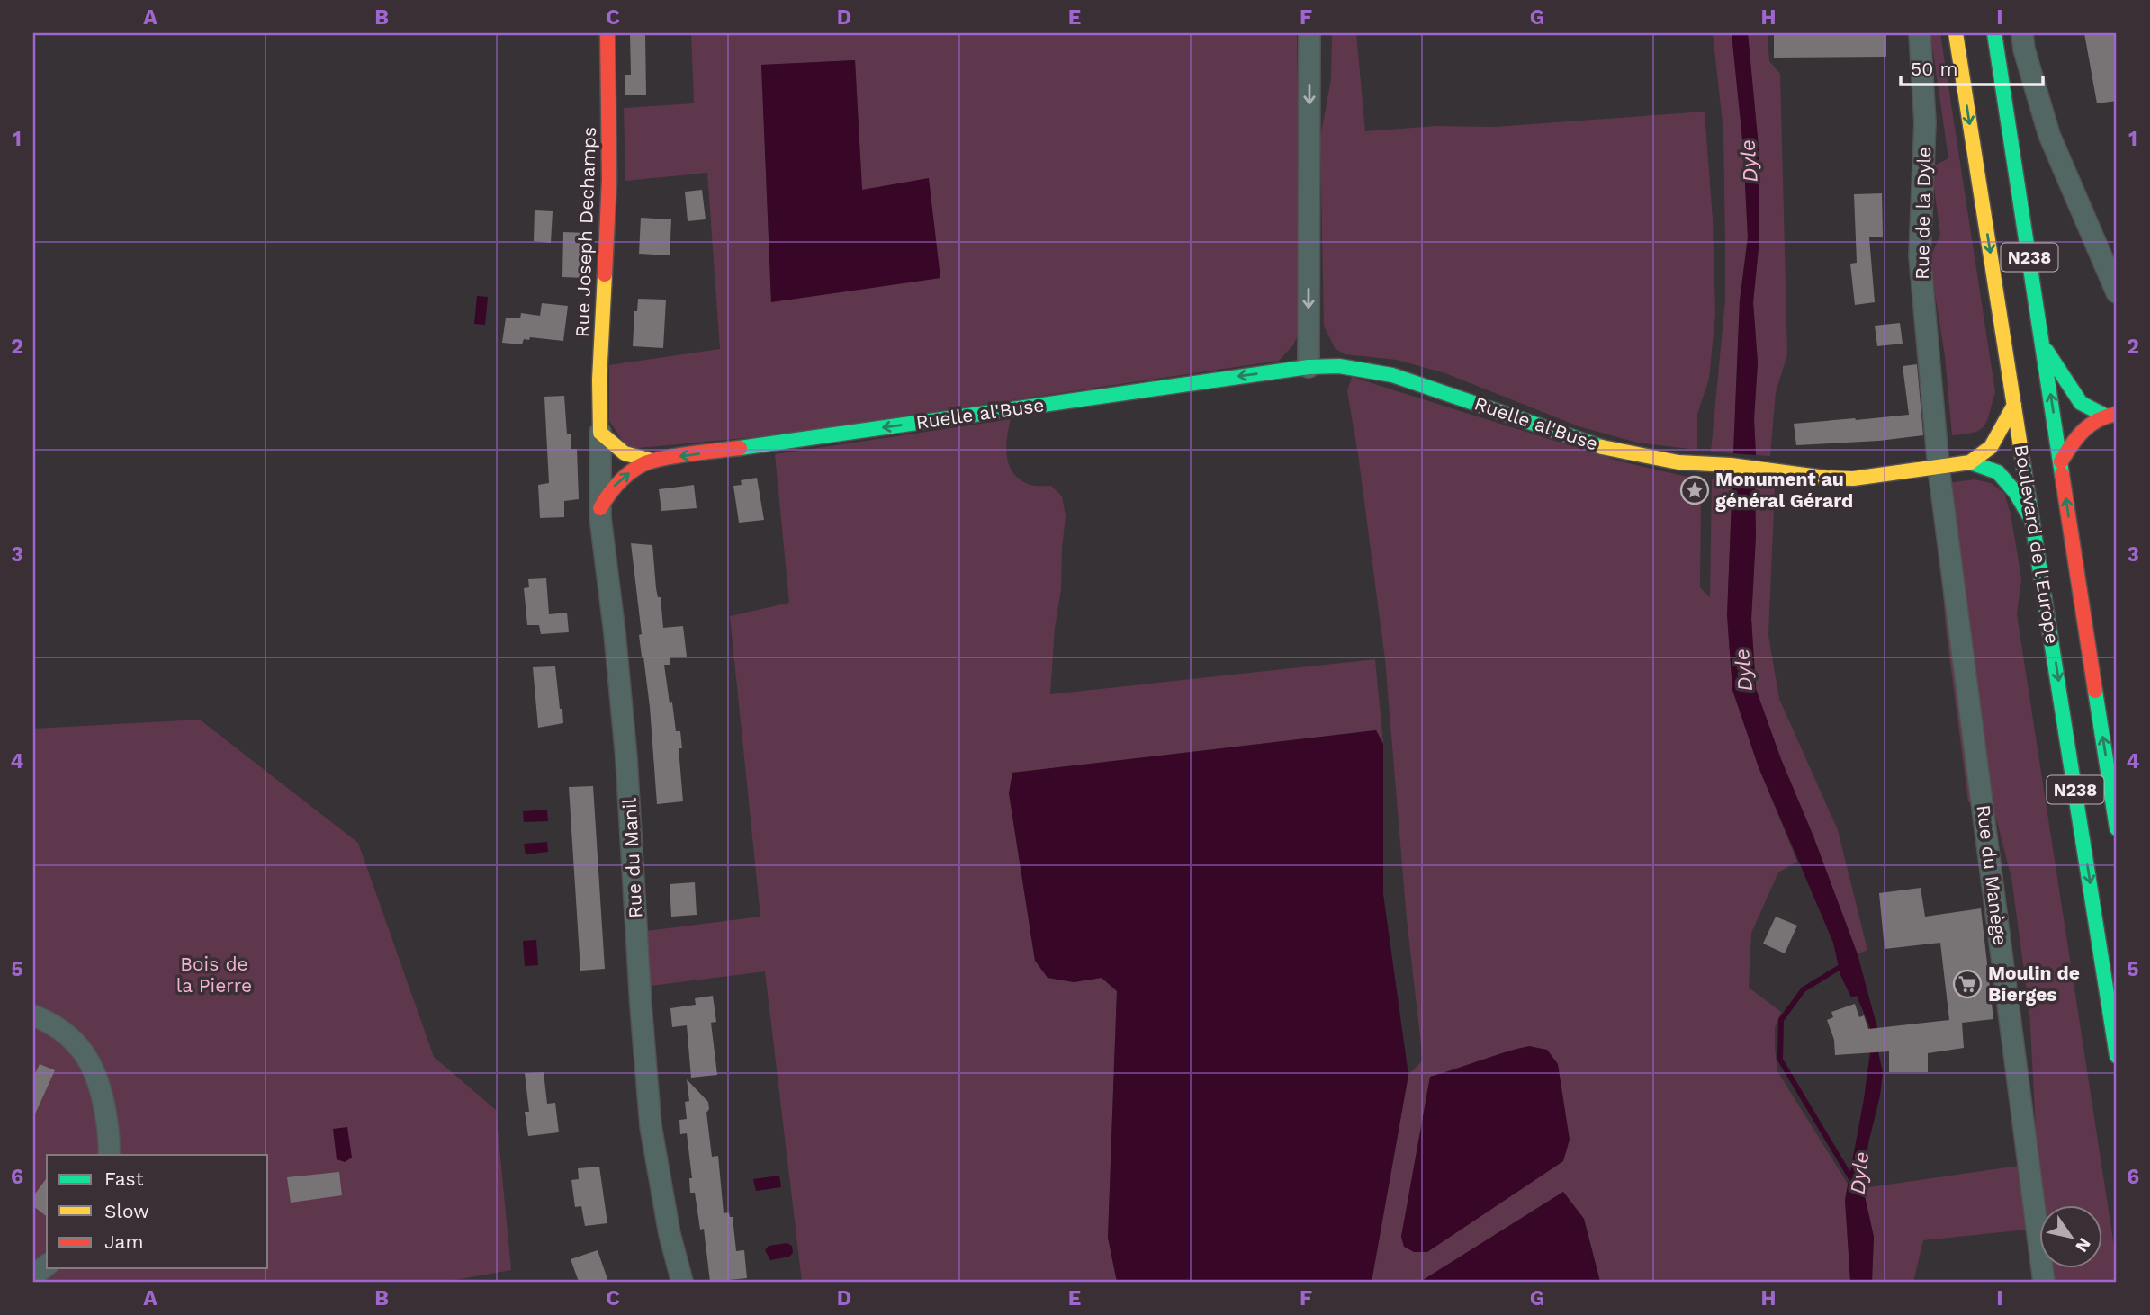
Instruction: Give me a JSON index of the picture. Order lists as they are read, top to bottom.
{
  "streets": {
    "main road": [
      "Rue Joseph Dechamps",
      "N238",
      "Ruelle al'Buse",
      "Boulevard de l'Europe"
    ],
    "street": ["Rue de la Dyle", "Rue du Manil", "Rue du Manège"]
  },
  "crossings": [
    ["Rue de la Dyle", "Ruelle al'Buse"],
    ["Rue de la Dyle", "Rue du Manège"],
    ["Rue Joseph Dechamps", "Ruelle al'Buse"],
    ["Rue Joseph Dechamps", "Rue du Manil"],
    ["Ruelle al'Buse", "Rue du Manil"],
    ["Ruelle al'Buse", "Rue du Manège"]
  ],
  "one_way": ["Ruelle al'Buse"],
  "water": ["Dyle"],
  "parks": ["Bois de la Pierre"],
  "places": {
    "place": ["Monument au général Gérard"],
    "supermarket": ["Moulin de Bierges"]
  },
  "legend": ["Fast", "Slow", "Jam"],
  "scale_bar": "50 m",
  "north": "bottom right",
  "grid": {
    "columns": [
      "A",
      "B",
      "C",
      "D",
      "E",
      "F",
      "G",
      "H",
      "I"
    ],
    "rows": [
      "1",
      "2",
      "3",
      "4",
      "5",
      "6"
    ]
  }
}
